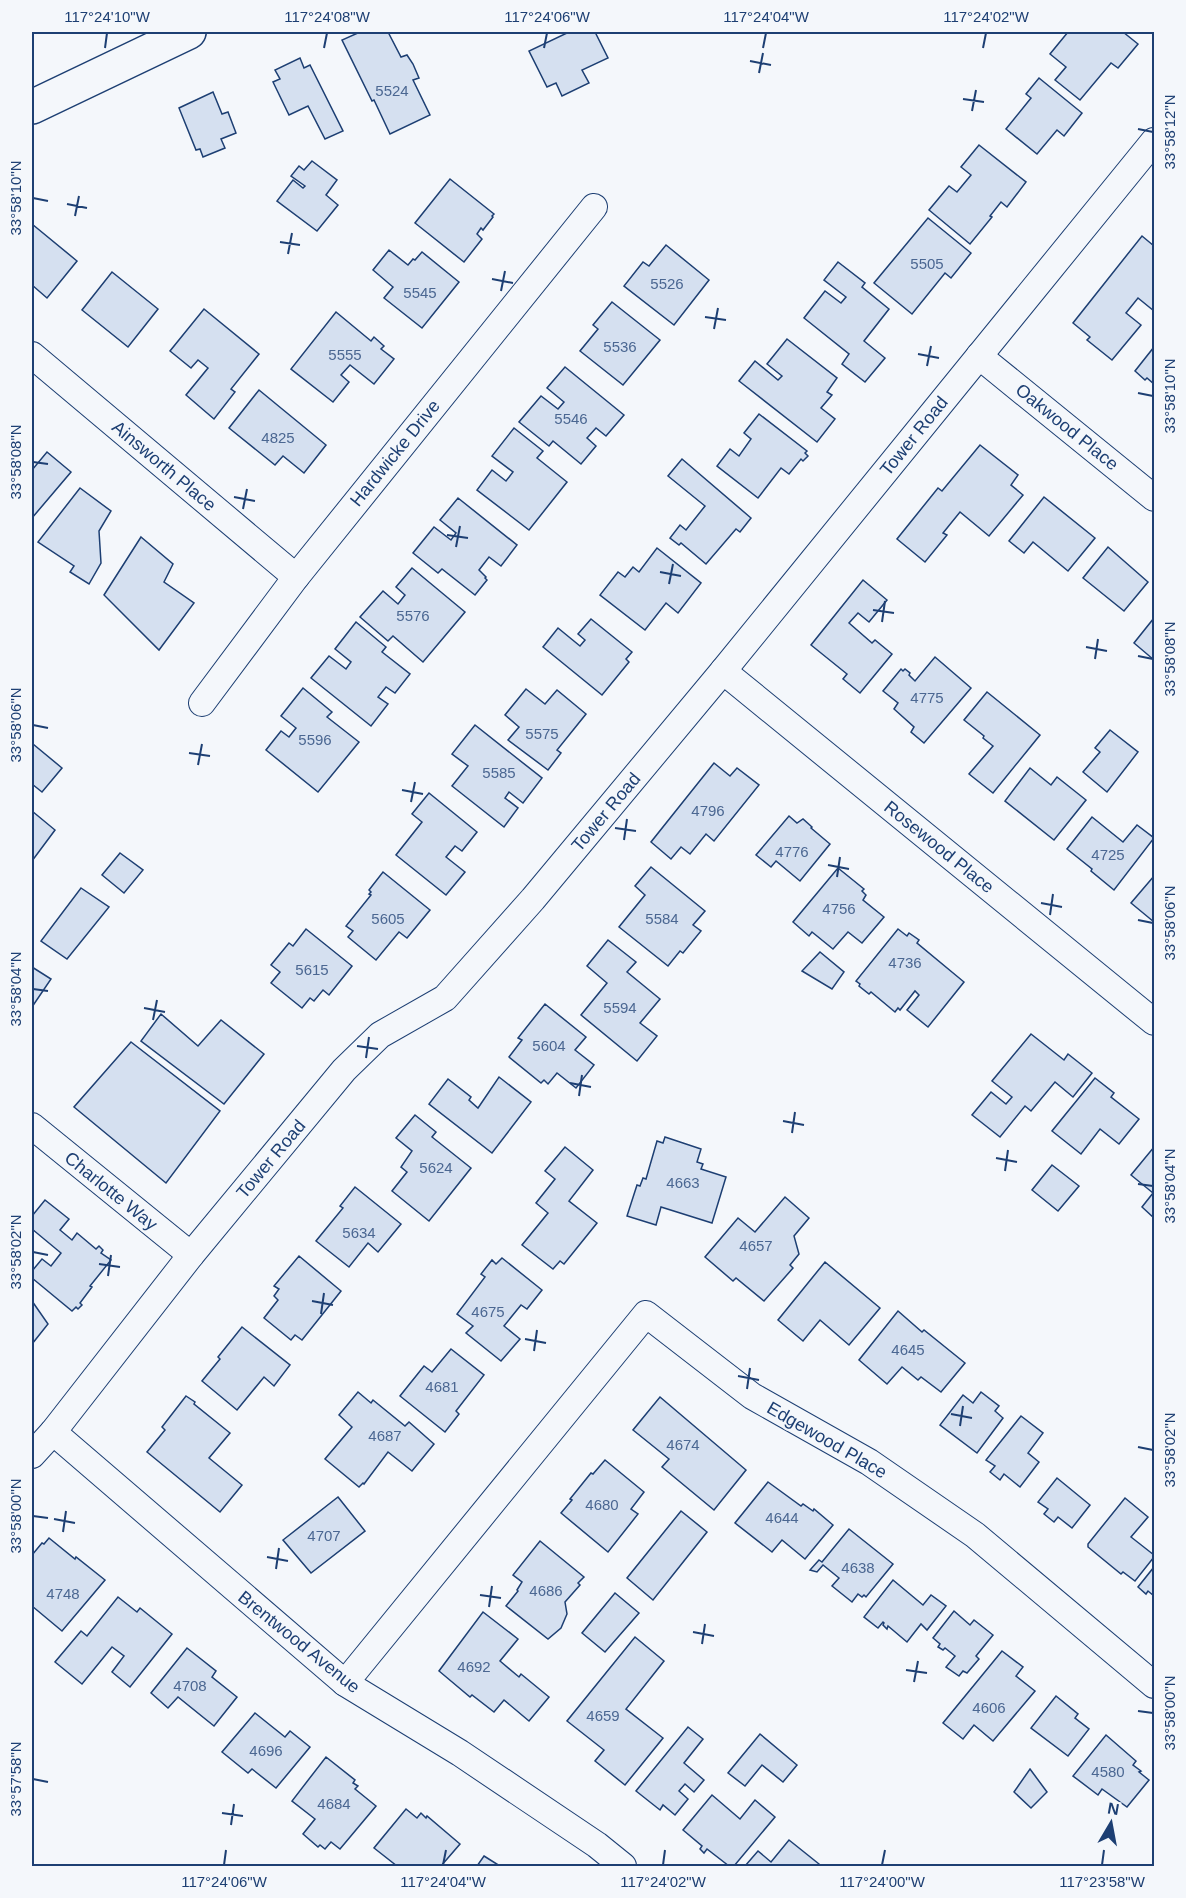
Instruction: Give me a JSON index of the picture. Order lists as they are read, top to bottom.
{
  "streets": {
    "street": [
      "Oakwood Place",
      "Tower Road",
      "Hardwicke Drive",
      "Ainsworth Place",
      "Rosewood Place",
      "Charlotte Way",
      "Edgewood Place",
      "Brentwood Avenue"
    ]
  },
  "crossings": [
    ["Oakwood Place", "Tower Road"],
    ["Tower Road", "Rosewood Place"],
    ["Tower Road", "Charlotte Way"],
    ["Tower Road", "Brentwood Avenue"],
    ["Hardwicke Drive", "Ainsworth Place"],
    ["Edgewood Place", "Brentwood Avenue"]
  ],
  "house_numbers": [
    "5524",
    "5505",
    "5526",
    "5545",
    "5536",
    "5555",
    "5546",
    "4825",
    "5576",
    "4775",
    "5575",
    "5596",
    "5585",
    "4796",
    "4776",
    "4725",
    "4756",
    "5605",
    "5584",
    "4736",
    "5615",
    "5594",
    "5604",
    "5624",
    "4663",
    "5634",
    "4657",
    "4675",
    "4645",
    "4681",
    "4687",
    "4674",
    "4680",
    "4644",
    "4707",
    "4638",
    "4686",
    "4748",
    "4692",
    "4708",
    "4606",
    "4659",
    "4696",
    "4580",
    "4684"
  ],
  "north": "top",
  "coordinates": [
    "117°24'10\"W",
    "117°24'08\"W",
    "117°24'06\"W",
    "117°24'04\"W",
    "117°24'02\"W",
    "33°58'12\"N",
    "33°58'10\"N",
    "33°58'08\"N",
    "33°58'06\"N",
    "33°58'04\"N",
    "33°58'02\"N",
    "33°58'00\"N",
    "33°57'58\"N",
    "117°24'00\"W",
    "117°23'58\"W"
  ]
}
